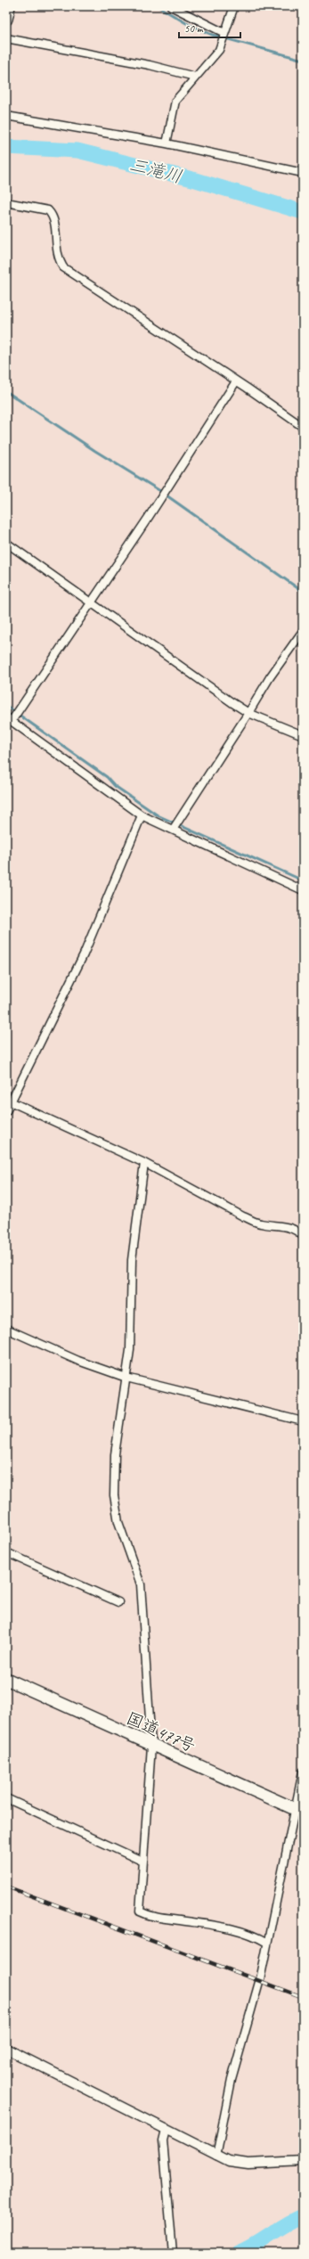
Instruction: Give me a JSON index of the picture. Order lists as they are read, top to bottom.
{
  "streets": {
    "main road": ["国道477号"]
  },
  "water": ["三滝川"],
  "scale_bar": "50 m"
}
